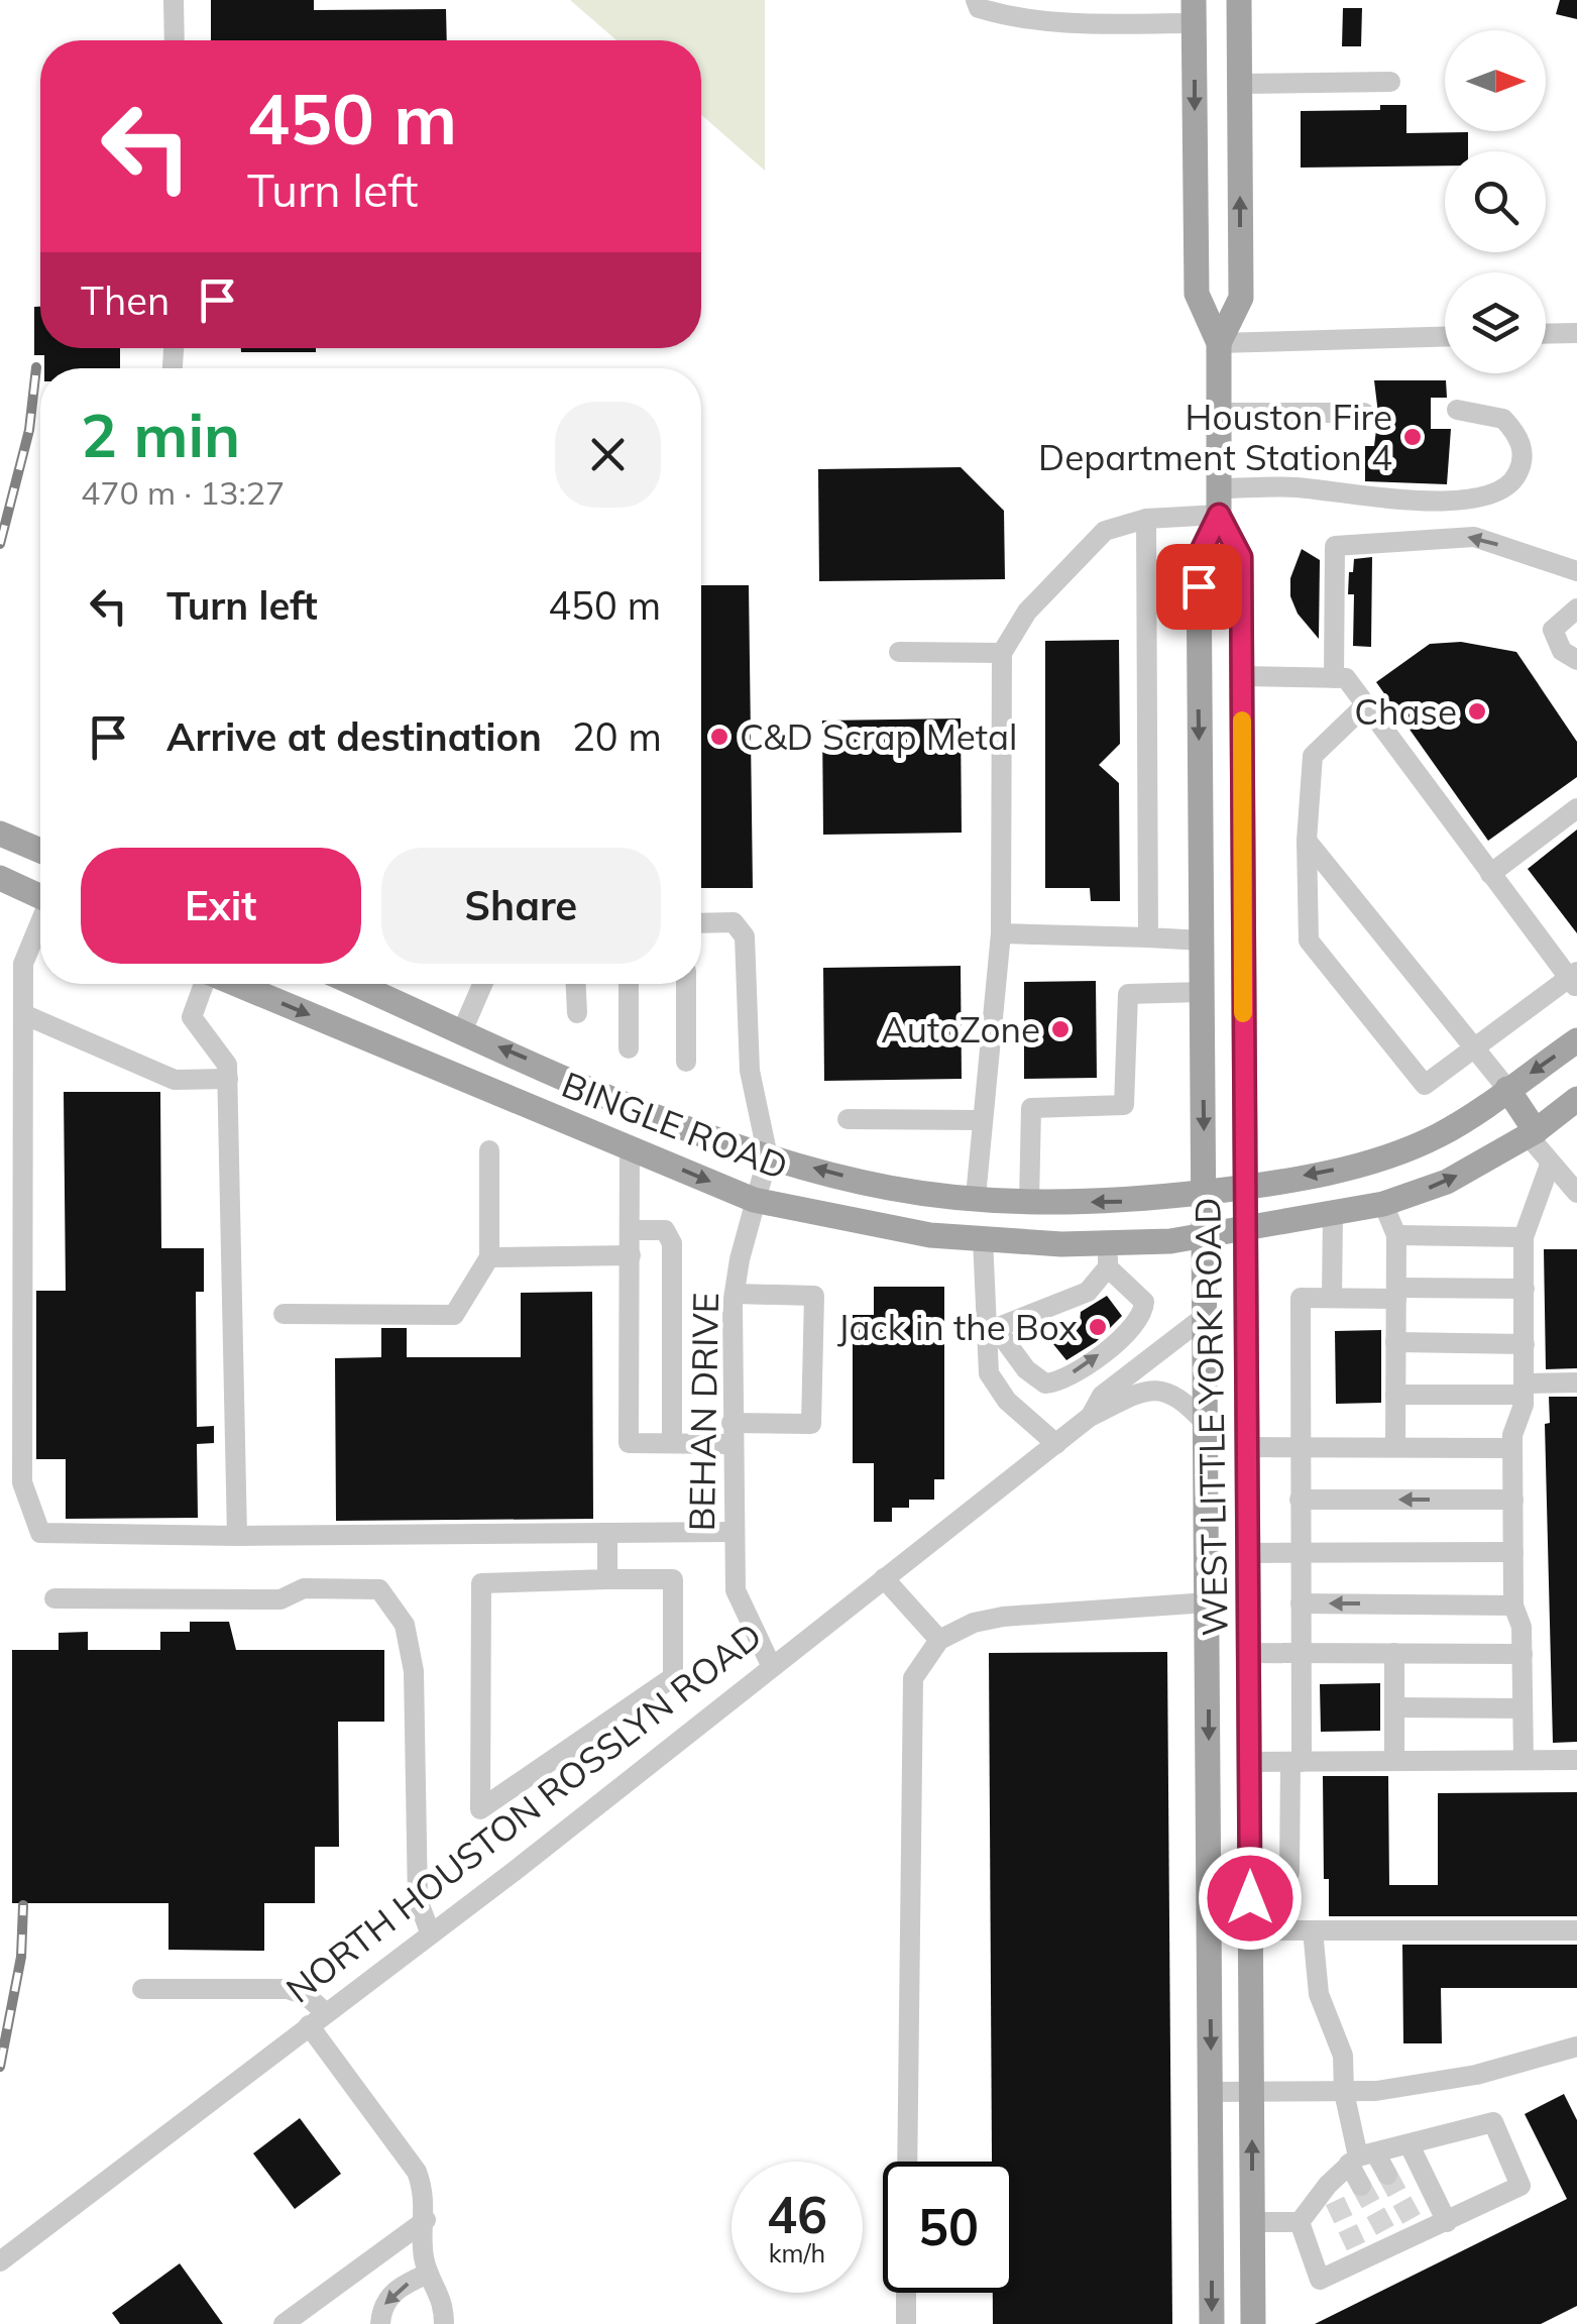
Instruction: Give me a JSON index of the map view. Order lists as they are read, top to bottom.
{
  "streets": {
    "main road": ["BINGLE ROAD", "WEST LITTLE YORK ROAD"],
    "street": ["BEHAN DRIVE", "NORTH HOUSTON ROSSLYN ROAD"]
  },
  "crossings": [
    ["BINGLE ROAD", "BEHAN DRIVE"],
    ["BINGLE ROAD", "WEST LITTLE YORK ROAD"],
    ["BEHAN DRIVE", "NORTH HOUSTON ROSSLYN ROAD"],
    ["WEST LITTLE YORK ROAD", "NORTH HOUSTON ROSSLYN ROAD"]
  ],
  "places": [
    "Houston Fire Department Station 4",
    "Chase",
    "C&D Scrap Metal",
    "AutoZone",
    "Jack in the Box"
  ],
  "north": "right",
  "page": {
    "turn": ["450 m", "Turn left"],
    "then": "Then",
    "heading": ["2 min", "470 m · 13:27"],
    "list": [
      {
        "name": "Turn left",
        "value": "450 m"
      },
      {
        "name": "Arrive at destination",
        "value": "20 m"
      }
    ],
    "buttons": ["Exit", "Share"],
    "speed": "46 km/h",
    "limit": "50"
  }
}
